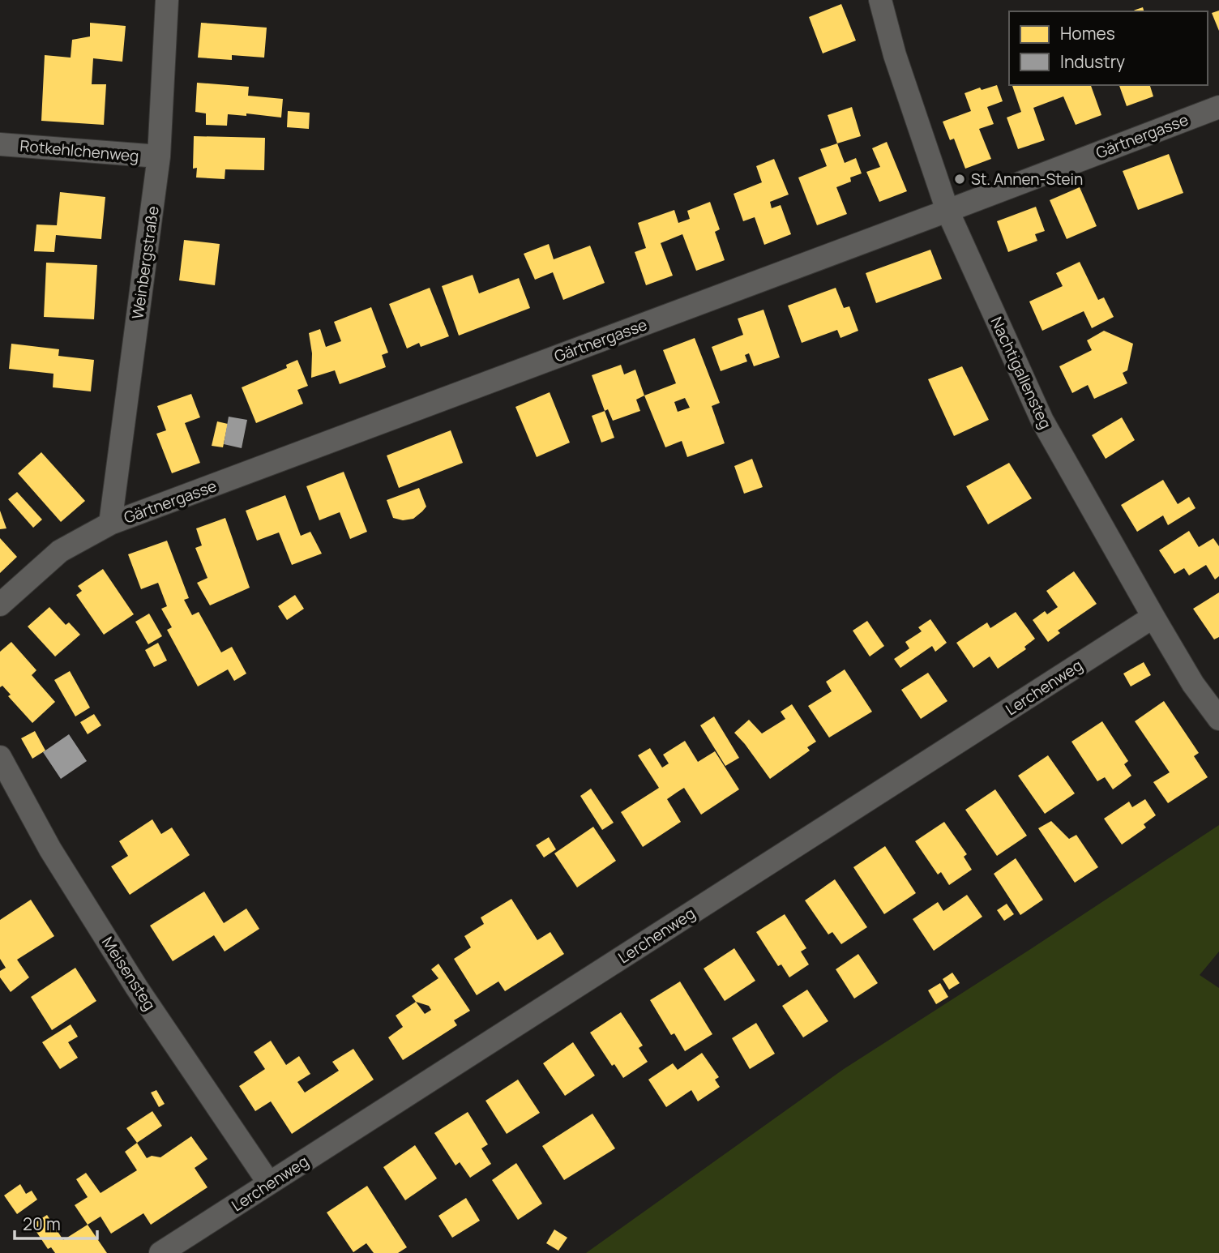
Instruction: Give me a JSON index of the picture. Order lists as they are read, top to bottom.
{
  "streets": {
    "street": [
      "Gärtnergasse",
      "Rotkehlchenweg",
      "Weinbergstraße",
      "Nachtigallensteg",
      "Lerchenweg",
      "Meisensteg"
    ]
  },
  "crossings": [
    ["Gärtnergasse", "Weinbergstraße"],
    ["Gärtnergasse", "Nachtigallensteg"],
    ["Rotkehlchenweg", "Weinbergstraße"],
    ["Nachtigallensteg", "Lerchenweg"],
    ["Lerchenweg", "Meisensteg"]
  ],
  "places": ["St. Annen-Stein"],
  "legend": ["Homes", "Industry"],
  "scale_bar": "20 m"
}
